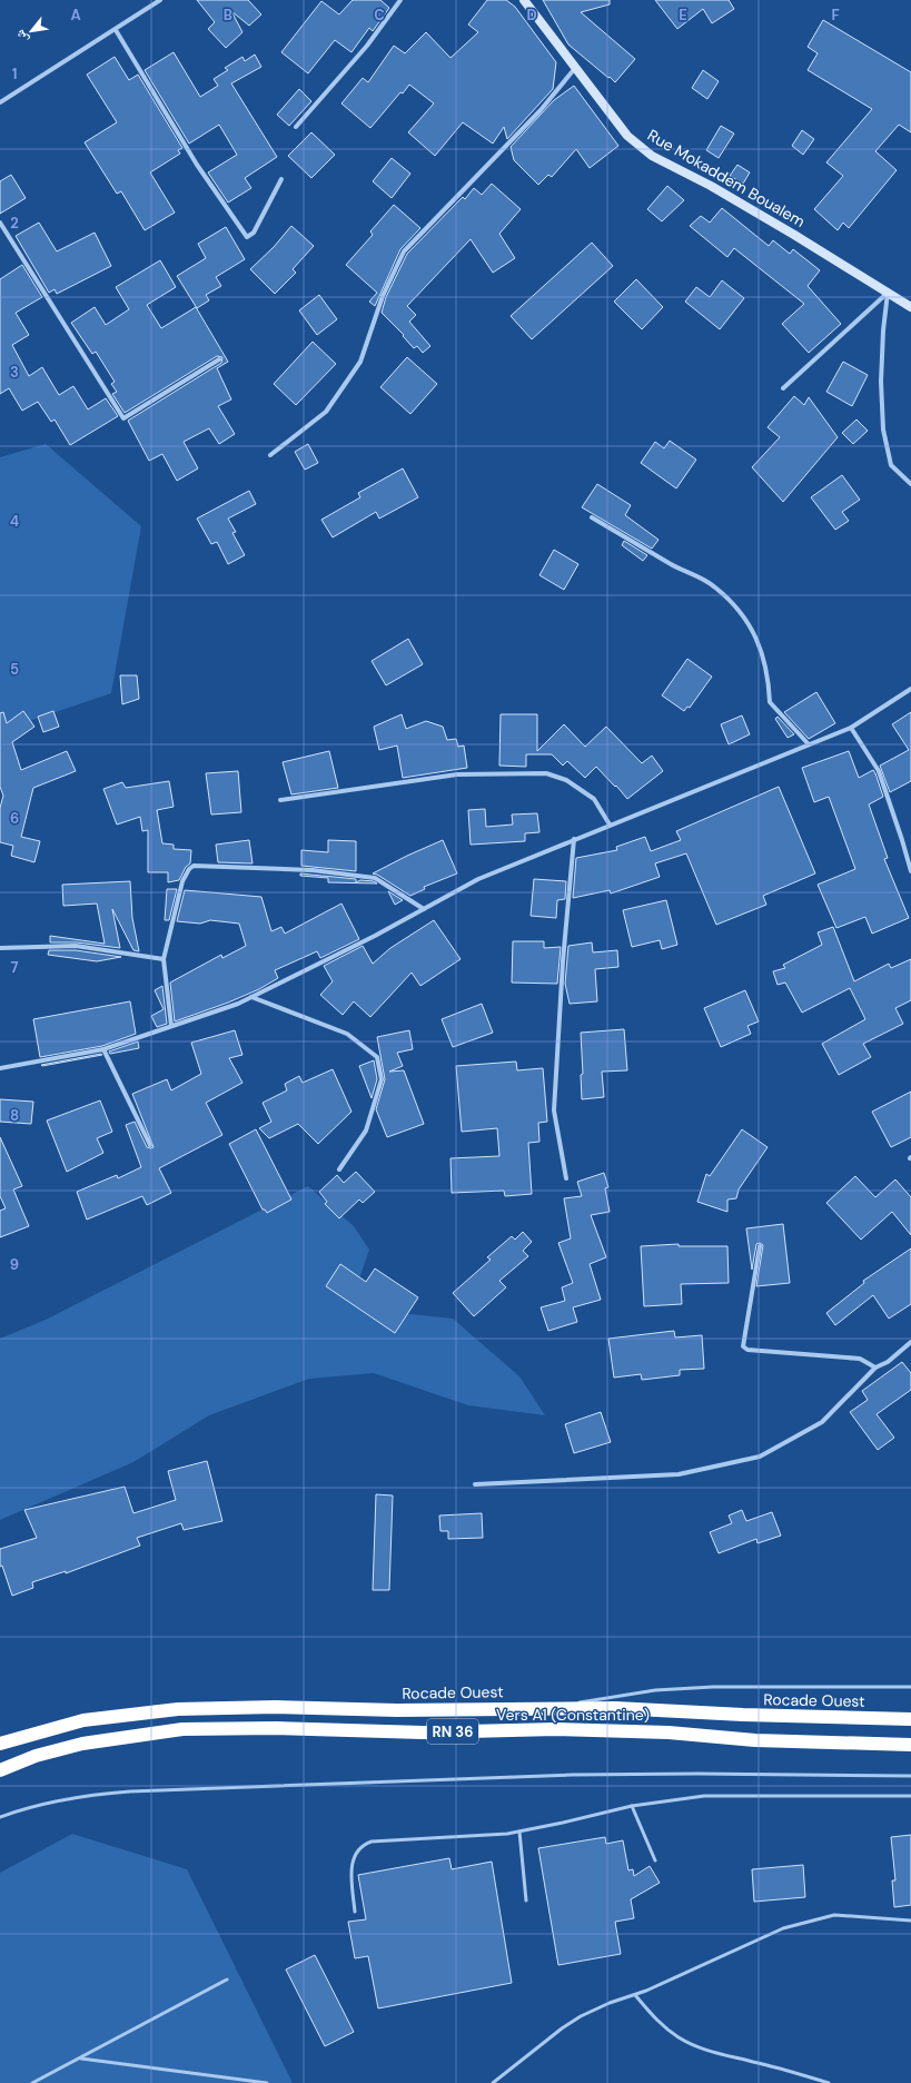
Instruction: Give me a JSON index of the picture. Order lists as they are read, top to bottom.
{
  "streets": {
    "highway": ["Rocade Ouest", "Vers A1 (Constantine)", "RN 36"],
    "street": ["Rue Mokaddem Boualem"]
  },
  "north": "bottom left",
  "grid": {
    "columns": [
      "A",
      "B",
      "C",
      "D",
      "E",
      "F"
    ],
    "rows": [
      "1",
      "2",
      "3",
      "4",
      "5",
      "6",
      "7",
      "8",
      "9"
    ]
  }
}
